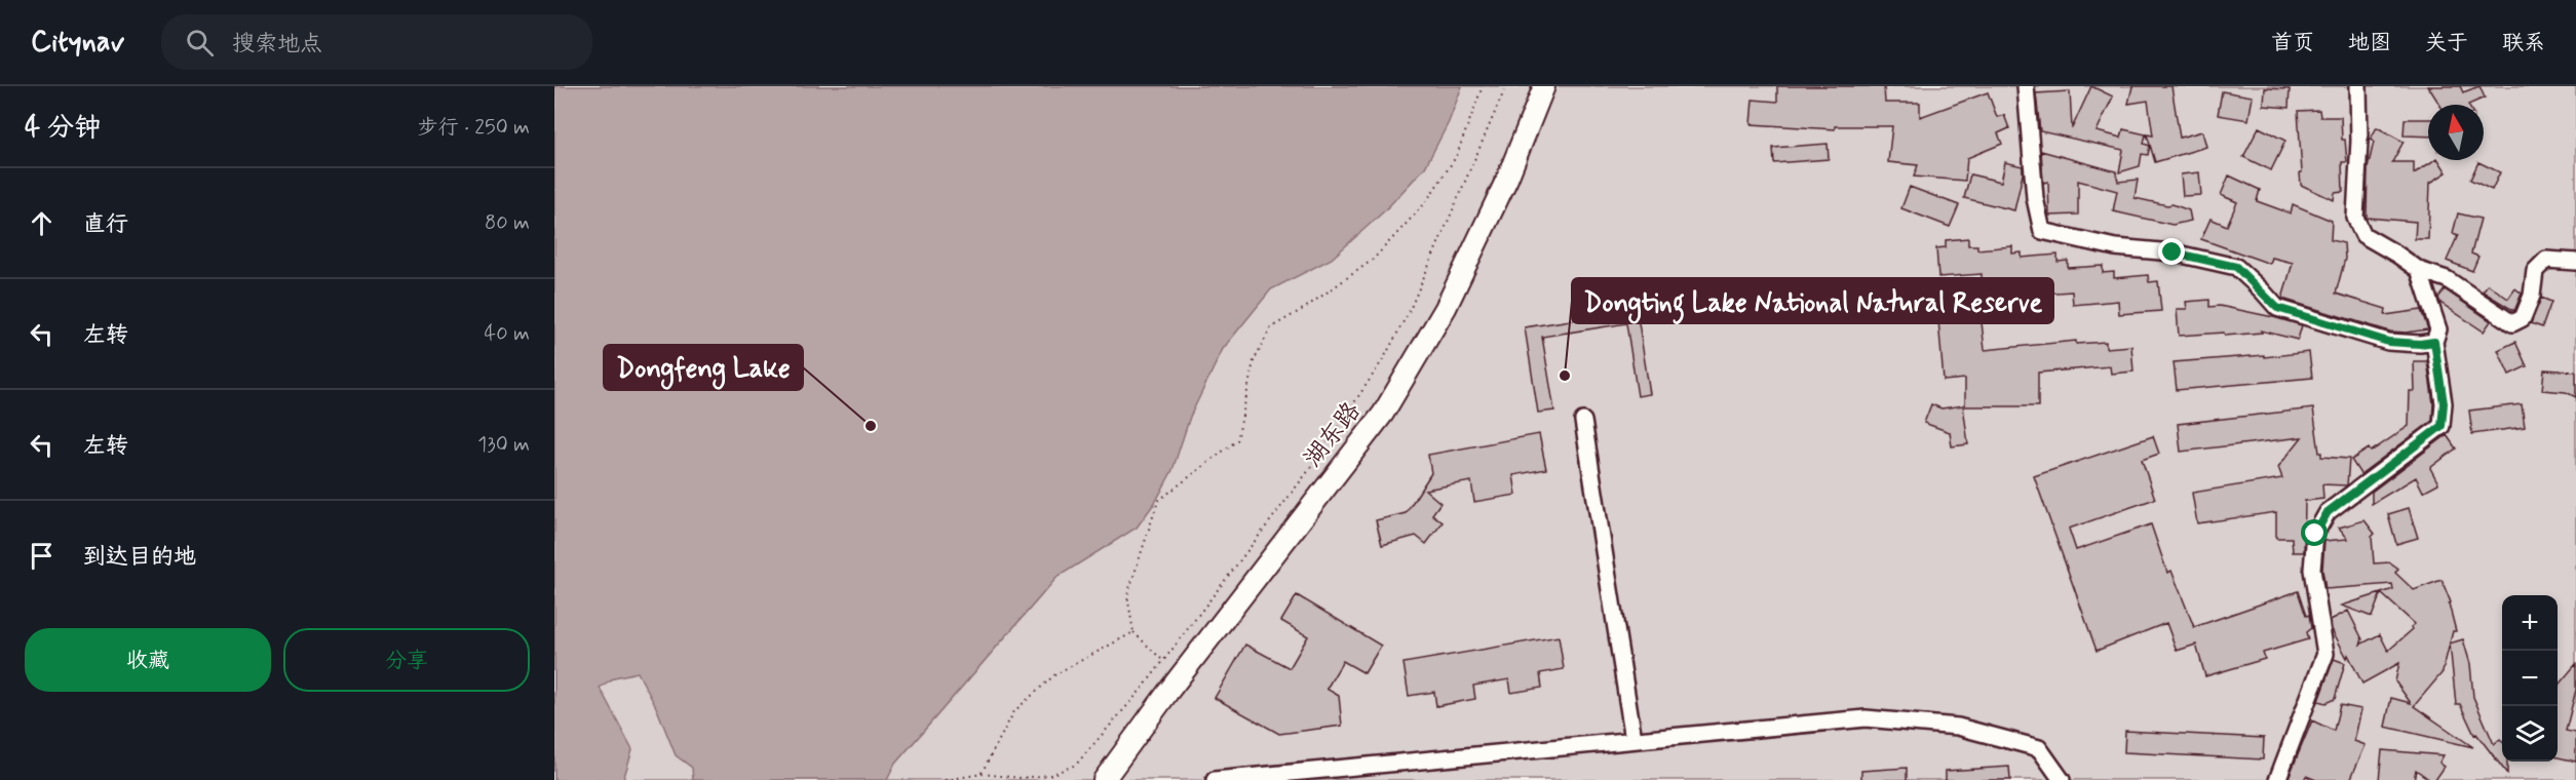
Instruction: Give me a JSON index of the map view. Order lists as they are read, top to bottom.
{
  "streets": {
    "street": ["湖东路"]
  },
  "places": ["Dongting Lake National Natural Reserve", "Dongfeng Lake"],
  "north": "top",
  "page": {
    "header": "Citynav",
    "search": "搜索地点",
    "nav": [
      "首页",
      "地图",
      "关于",
      "联系"
    ],
    "heading": ["4 分钟", "步行 · 250 m"],
    "list": [
      ["直行", "80 m"],
      ["左转", "40 m"],
      ["左转", "130 m"],
      "到达目的地"
    ],
    "map_buttons": ["+", "−"],
    "buttons": ["收藏", "分享"]
  }
}
